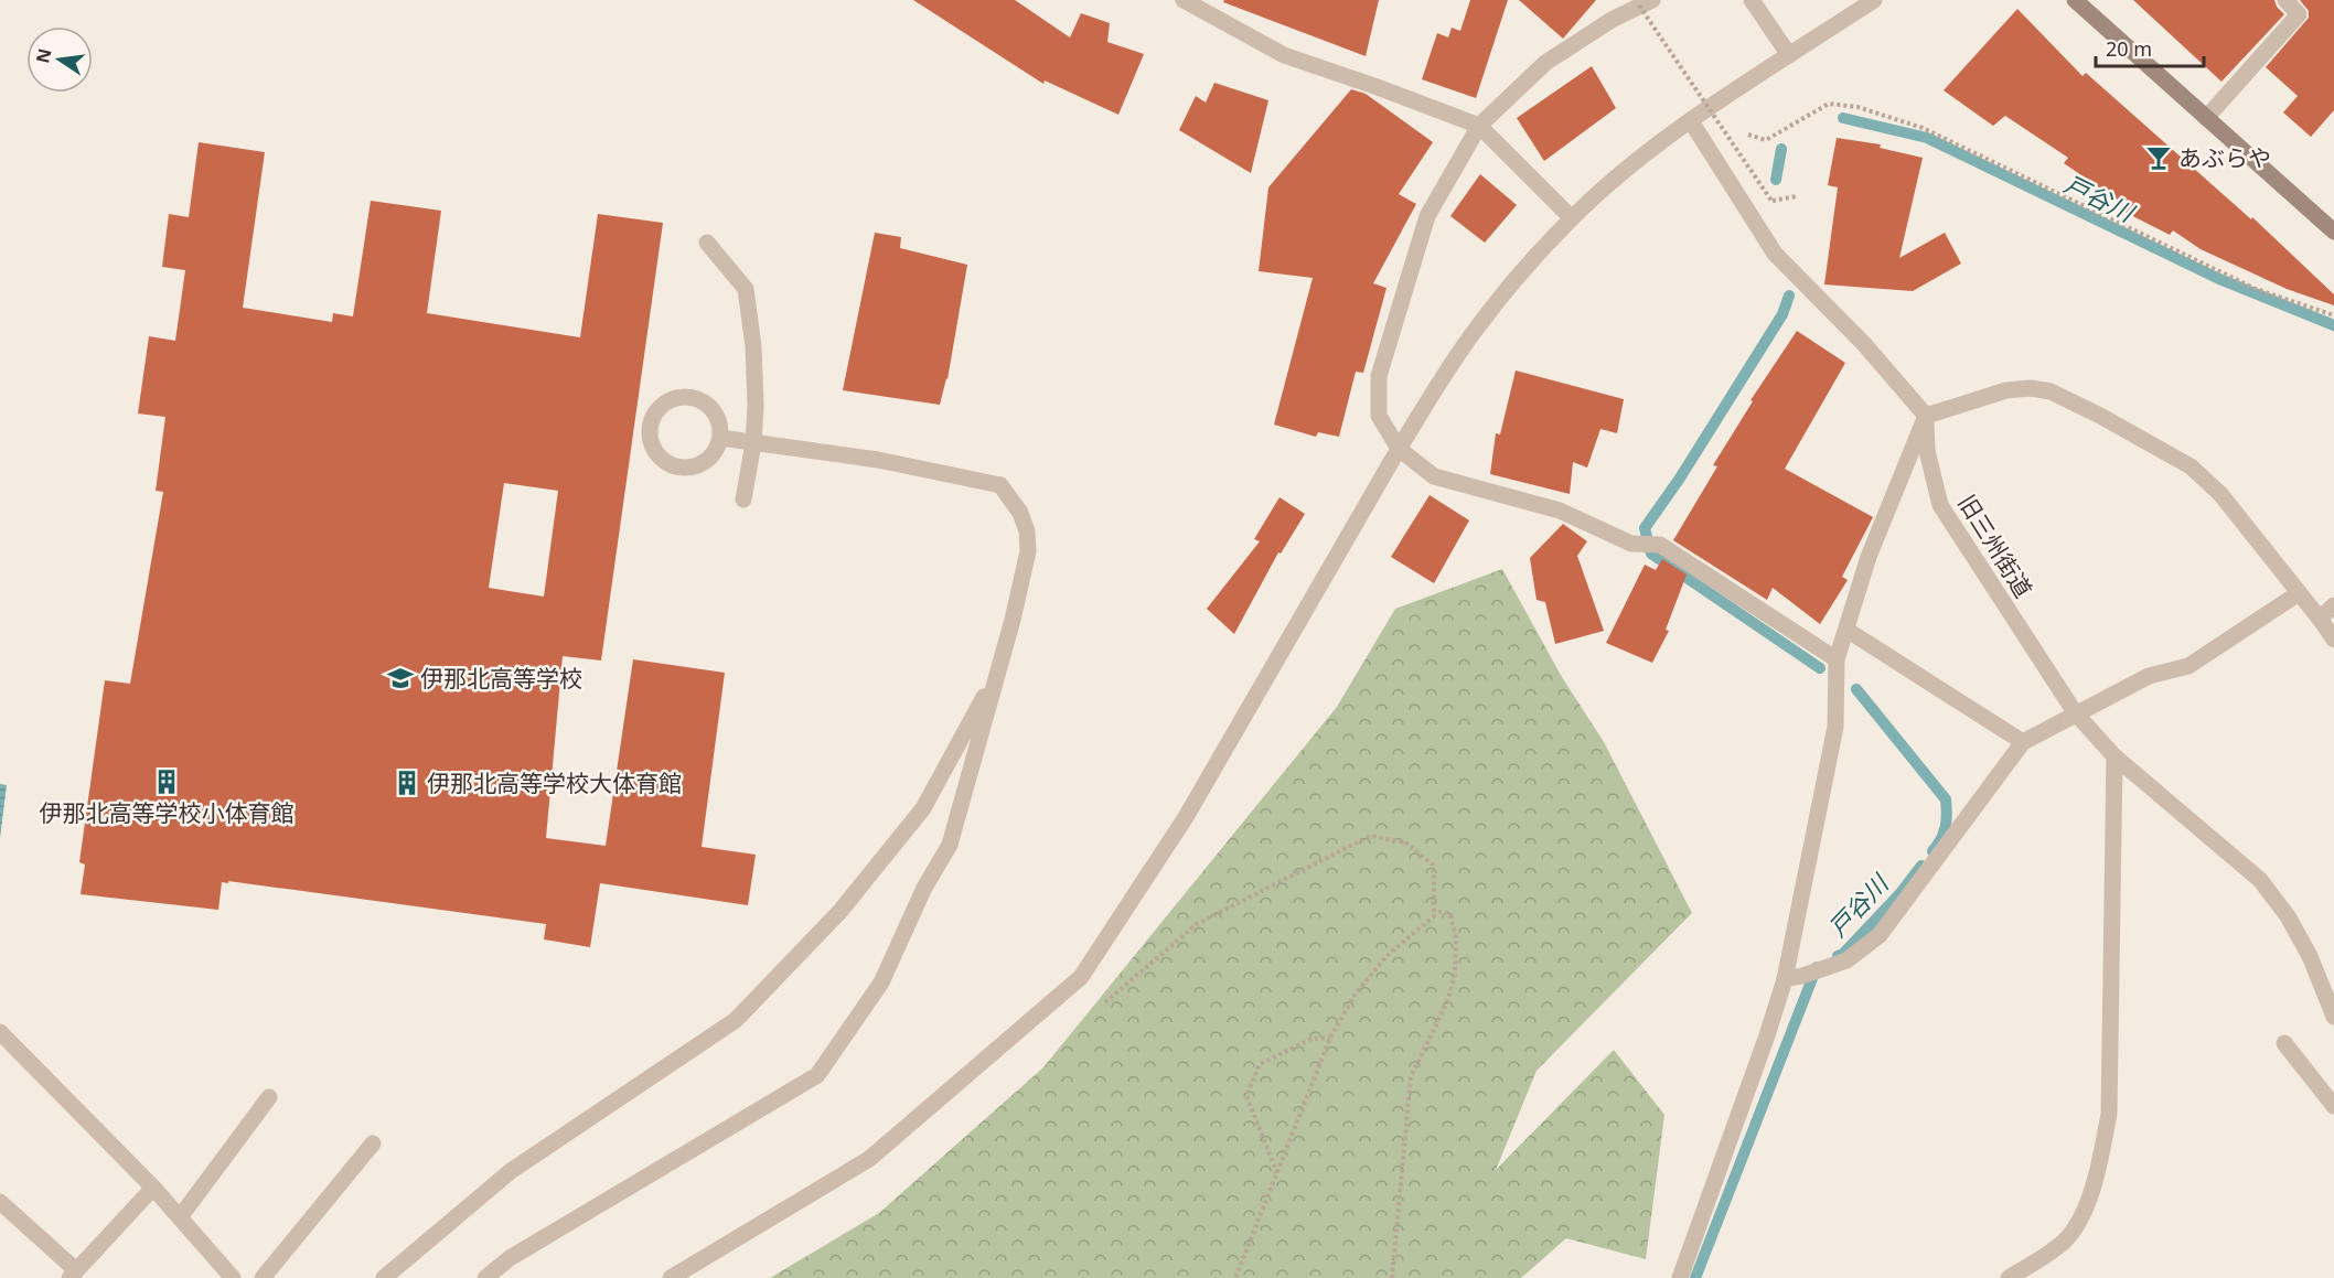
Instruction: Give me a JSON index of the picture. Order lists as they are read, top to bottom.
{
  "streets": {
    "street": ["旧三州街道"]
  },
  "water": ["戸谷川"],
  "places": {
    "bar": ["あぶらや"],
    "school or university": ["伊那北高等学校"],
    "building": ["伊那北高等学校小体育館", "伊那北高等学校大体育館"]
  },
  "scale_bar": "20 m",
  "north": "left"
}
